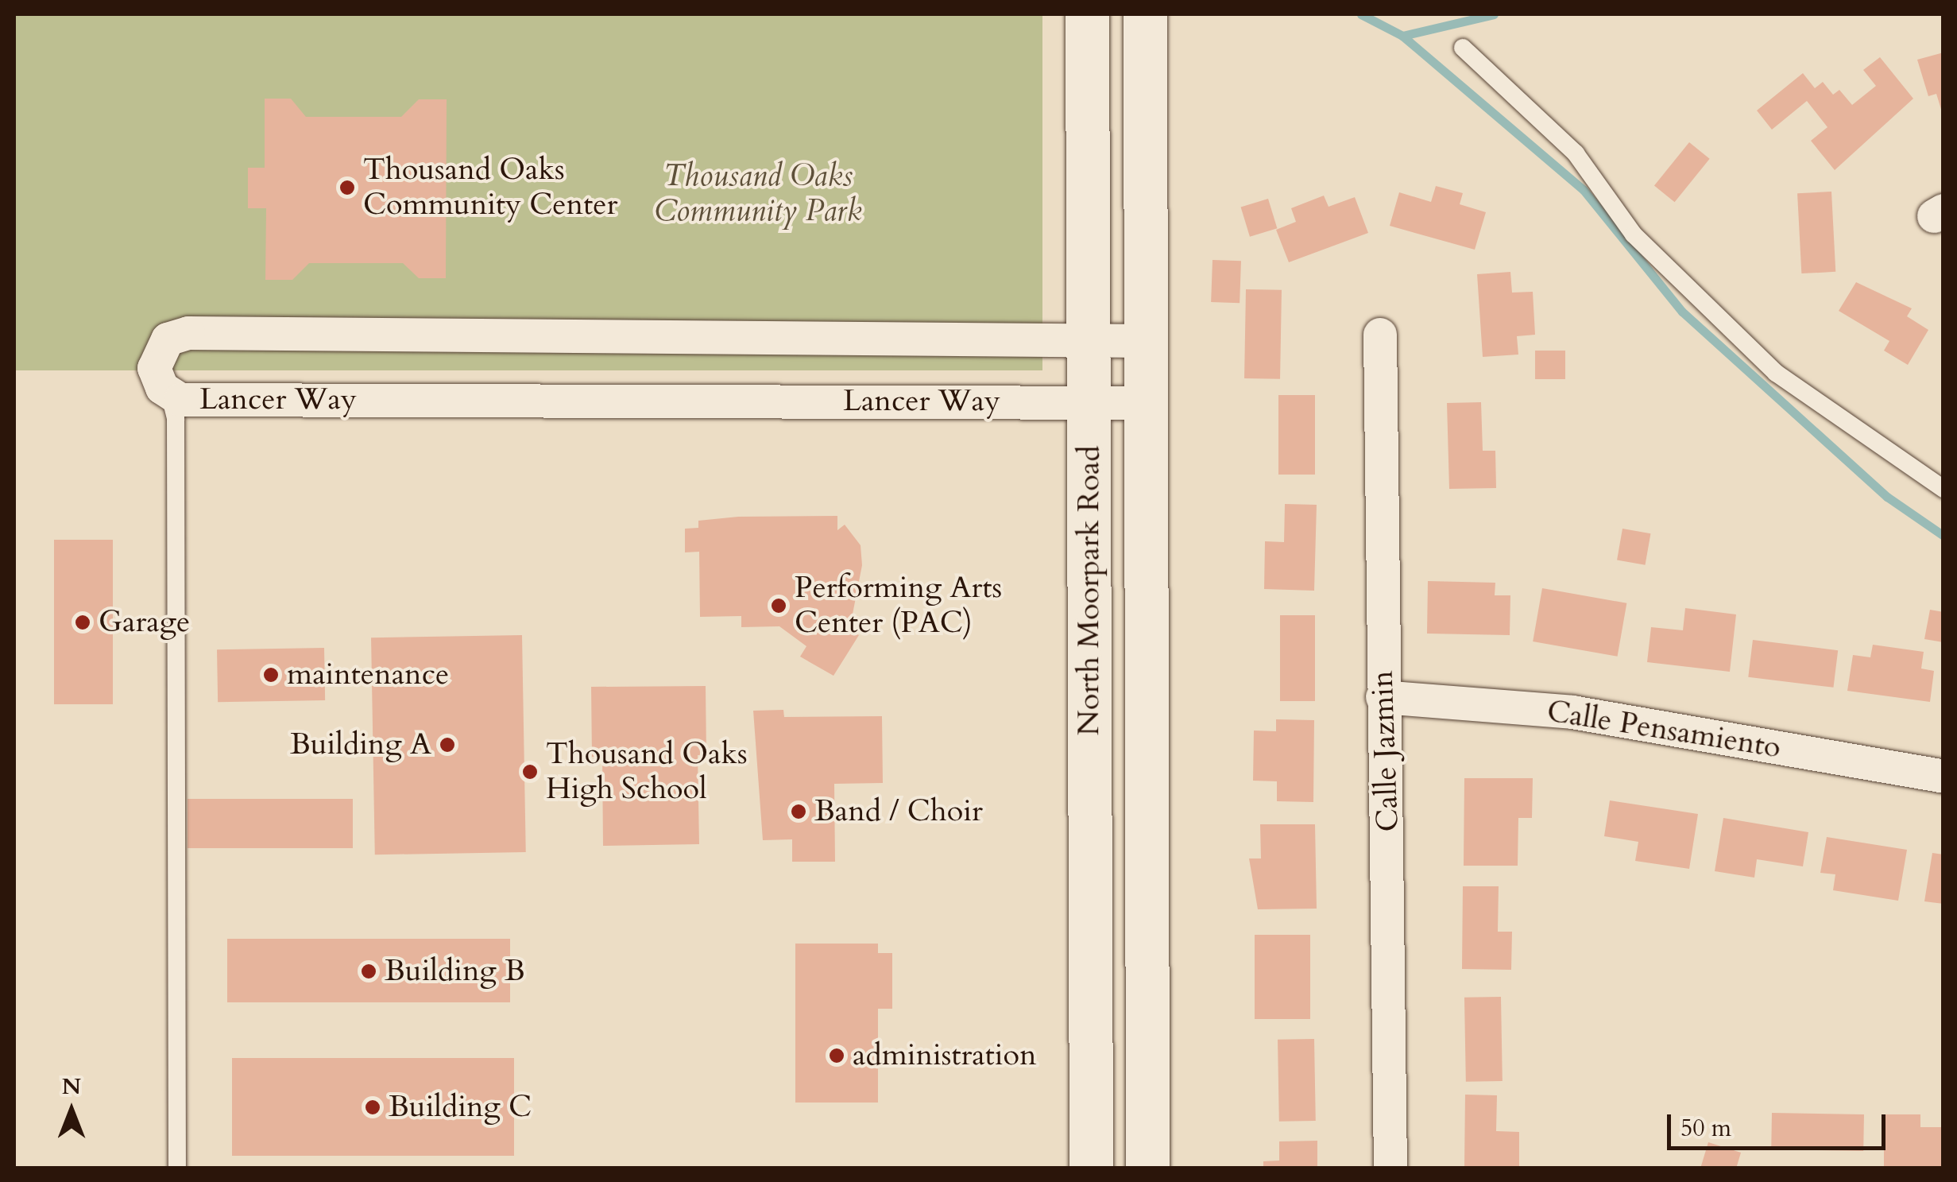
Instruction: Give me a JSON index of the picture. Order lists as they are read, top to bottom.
{
  "streets": {
    "main road": ["North Moorpark Road"],
    "street": ["Lancer Way", "Calle Pensamiento", "Calle Jazmin"]
  },
  "crossings": [
    ["Lancer Way", "North Moorpark Road"],
    ["Calle Pensamiento", "Calle Jazmin"]
  ],
  "parks": ["Thousand Oaks Community Park"],
  "places": [
    "Thousand Oaks Community Center",
    "Performing Arts Center (PAC)",
    "Garage",
    "maintenance",
    "Building A",
    "Thousand Oaks High School",
    "Band / Choir",
    "Building B",
    "administration",
    "Building C"
  ],
  "scale_bar": "50 m",
  "north": "top"
}
